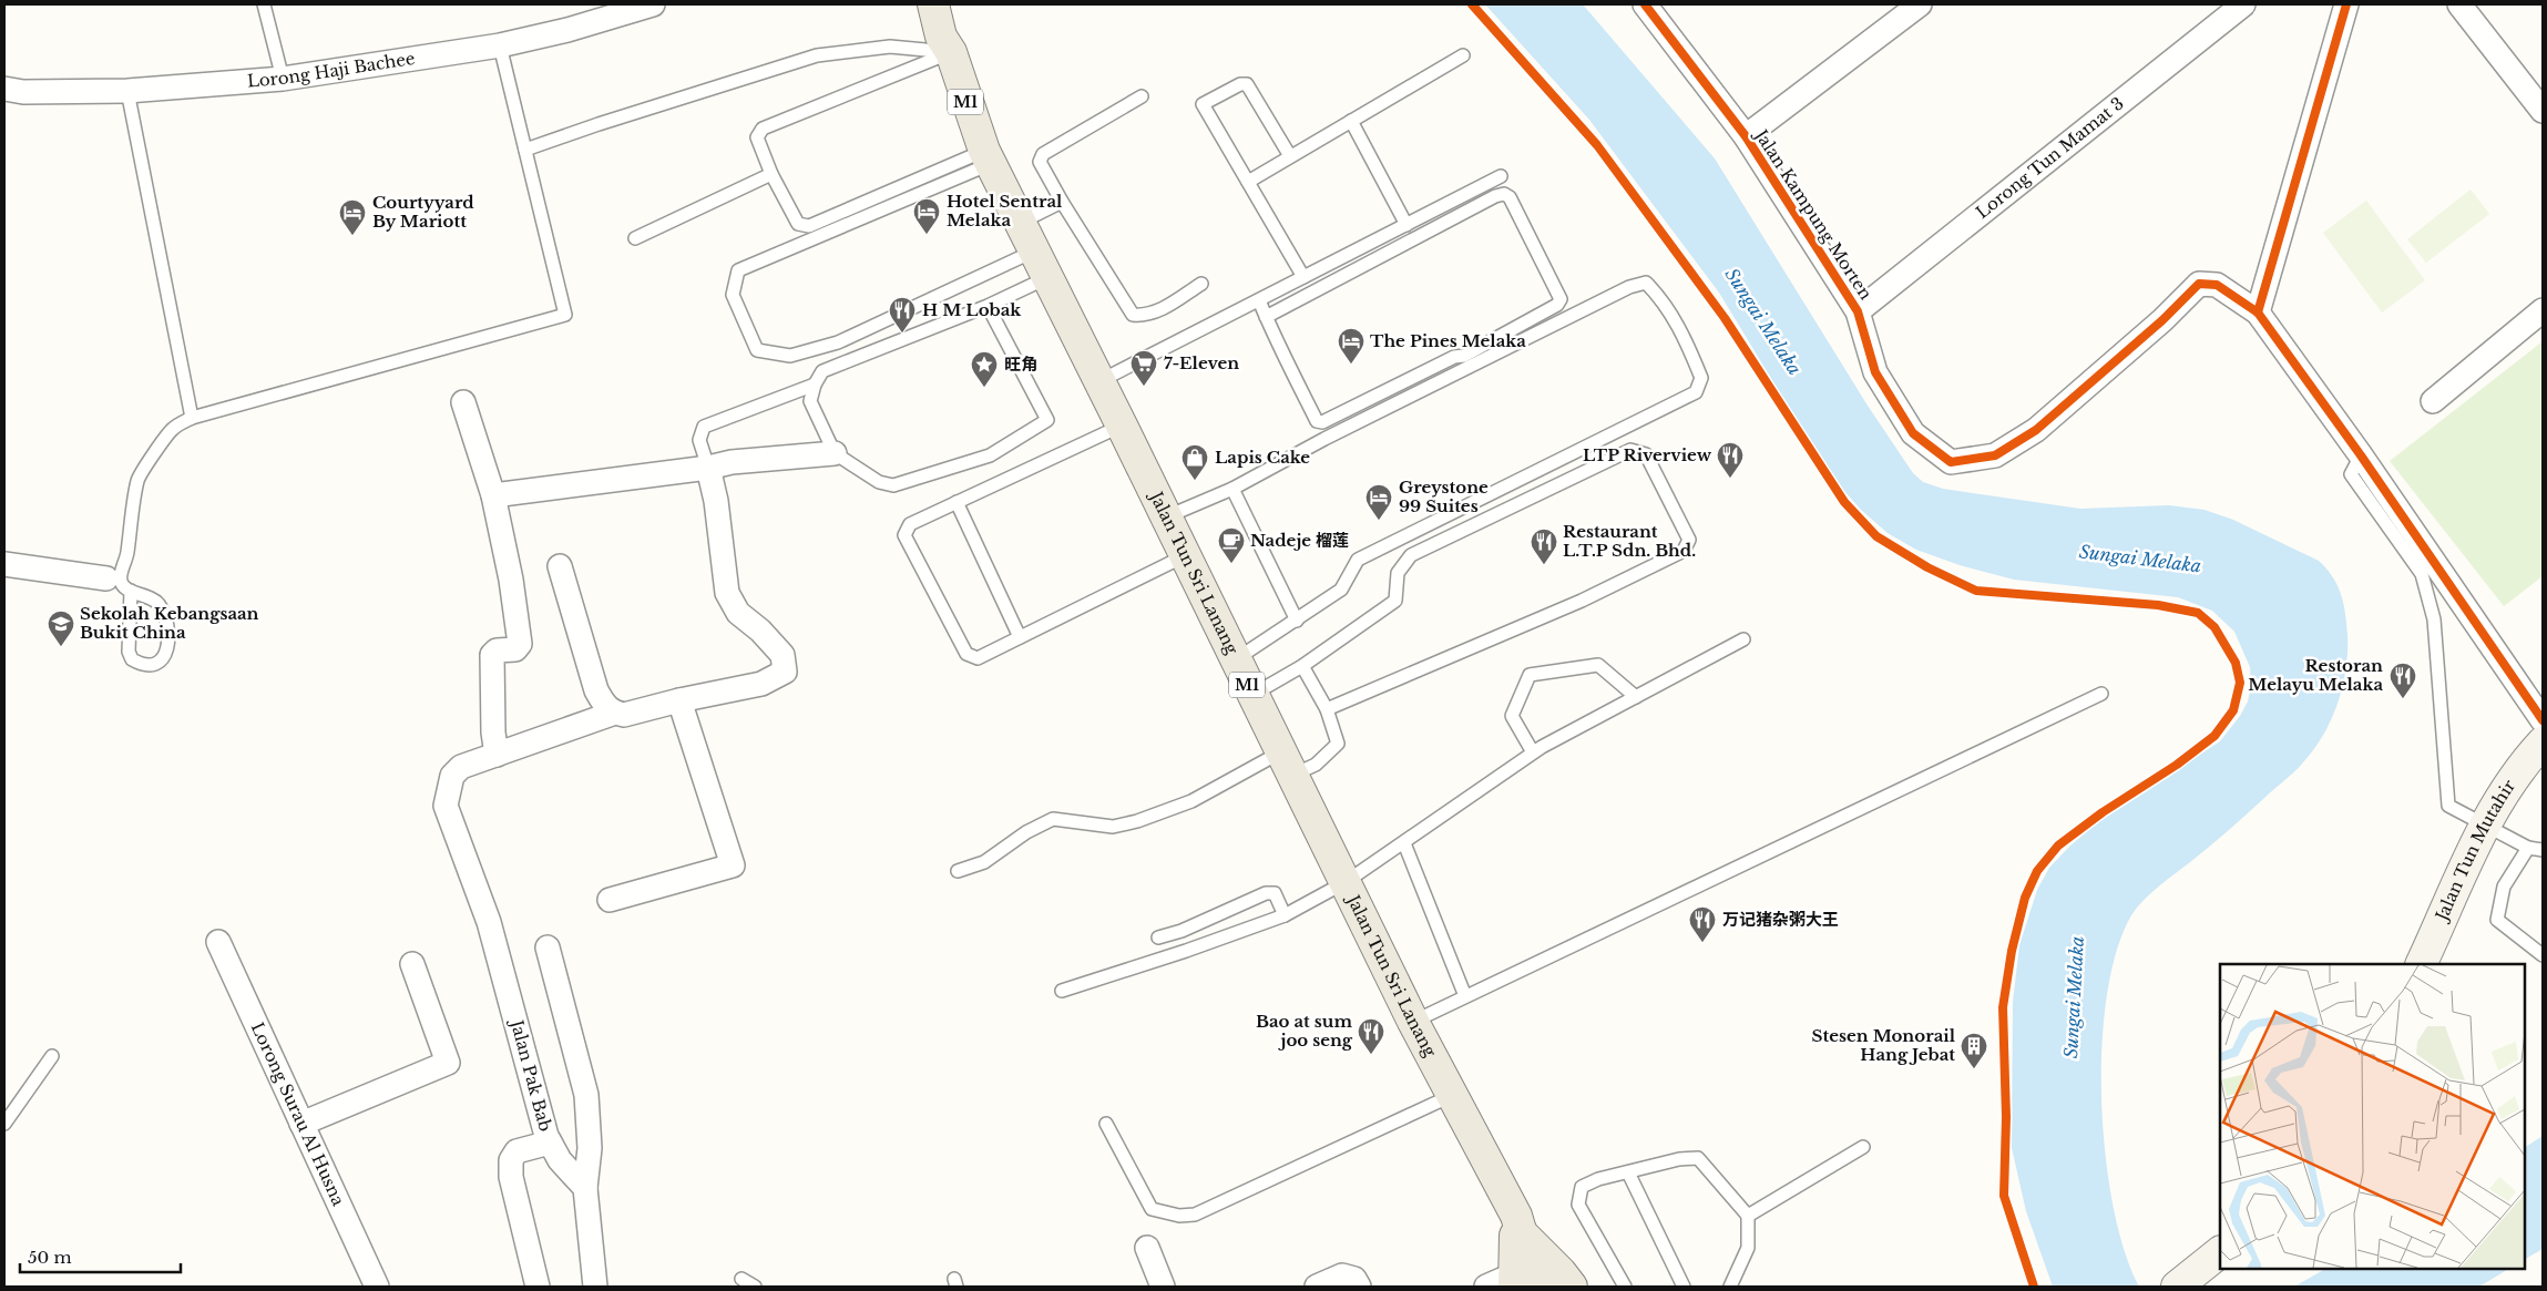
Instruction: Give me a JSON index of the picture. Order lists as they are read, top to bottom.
{
  "streets": {
    "main road": ["M1", "Jalan Tun Sri Lanang"],
    "street": [
      "Lorong Haji Bachee",
      "Lorong Tun Mamat 3",
      "Jalan Kampung Morten",
      "Jalan Tun Mutahir",
      "Jalan Pak Bab",
      "Lorong Surau Al Husna"
    ]
  },
  "crossings": [
    ["Lorong Tun Mamat 3", "Jalan Kampung Morten"]
  ],
  "water": ["Sungai Melaka"],
  "places": {
    "hotel": [
      "Hotel Sentral Melaka",
      "Courtyyard By Mariott",
      "The Pines Melaka",
      "Greystone 99 Suites"
    ],
    "restaurant": [
      "H M Lobak",
      "LTP Riverview",
      "Restaurant L.T.P Sdn. Bhd.",
      "Restoran Melayu Melaka",
      "万记猪杂粥大王",
      "Bao at sum joo seng"
    ],
    "supermarket": ["7-Eleven"],
    "place": ["旺角"],
    "shop": ["Lapis Cake"],
    "cafe": ["Nadeje 榴莲"],
    "school or university": ["Sekolah Kebangsaan Bukit China"],
    "building": ["Stesen Monorail Hang Jebat"]
  },
  "scale_bar": "50 m"
}
